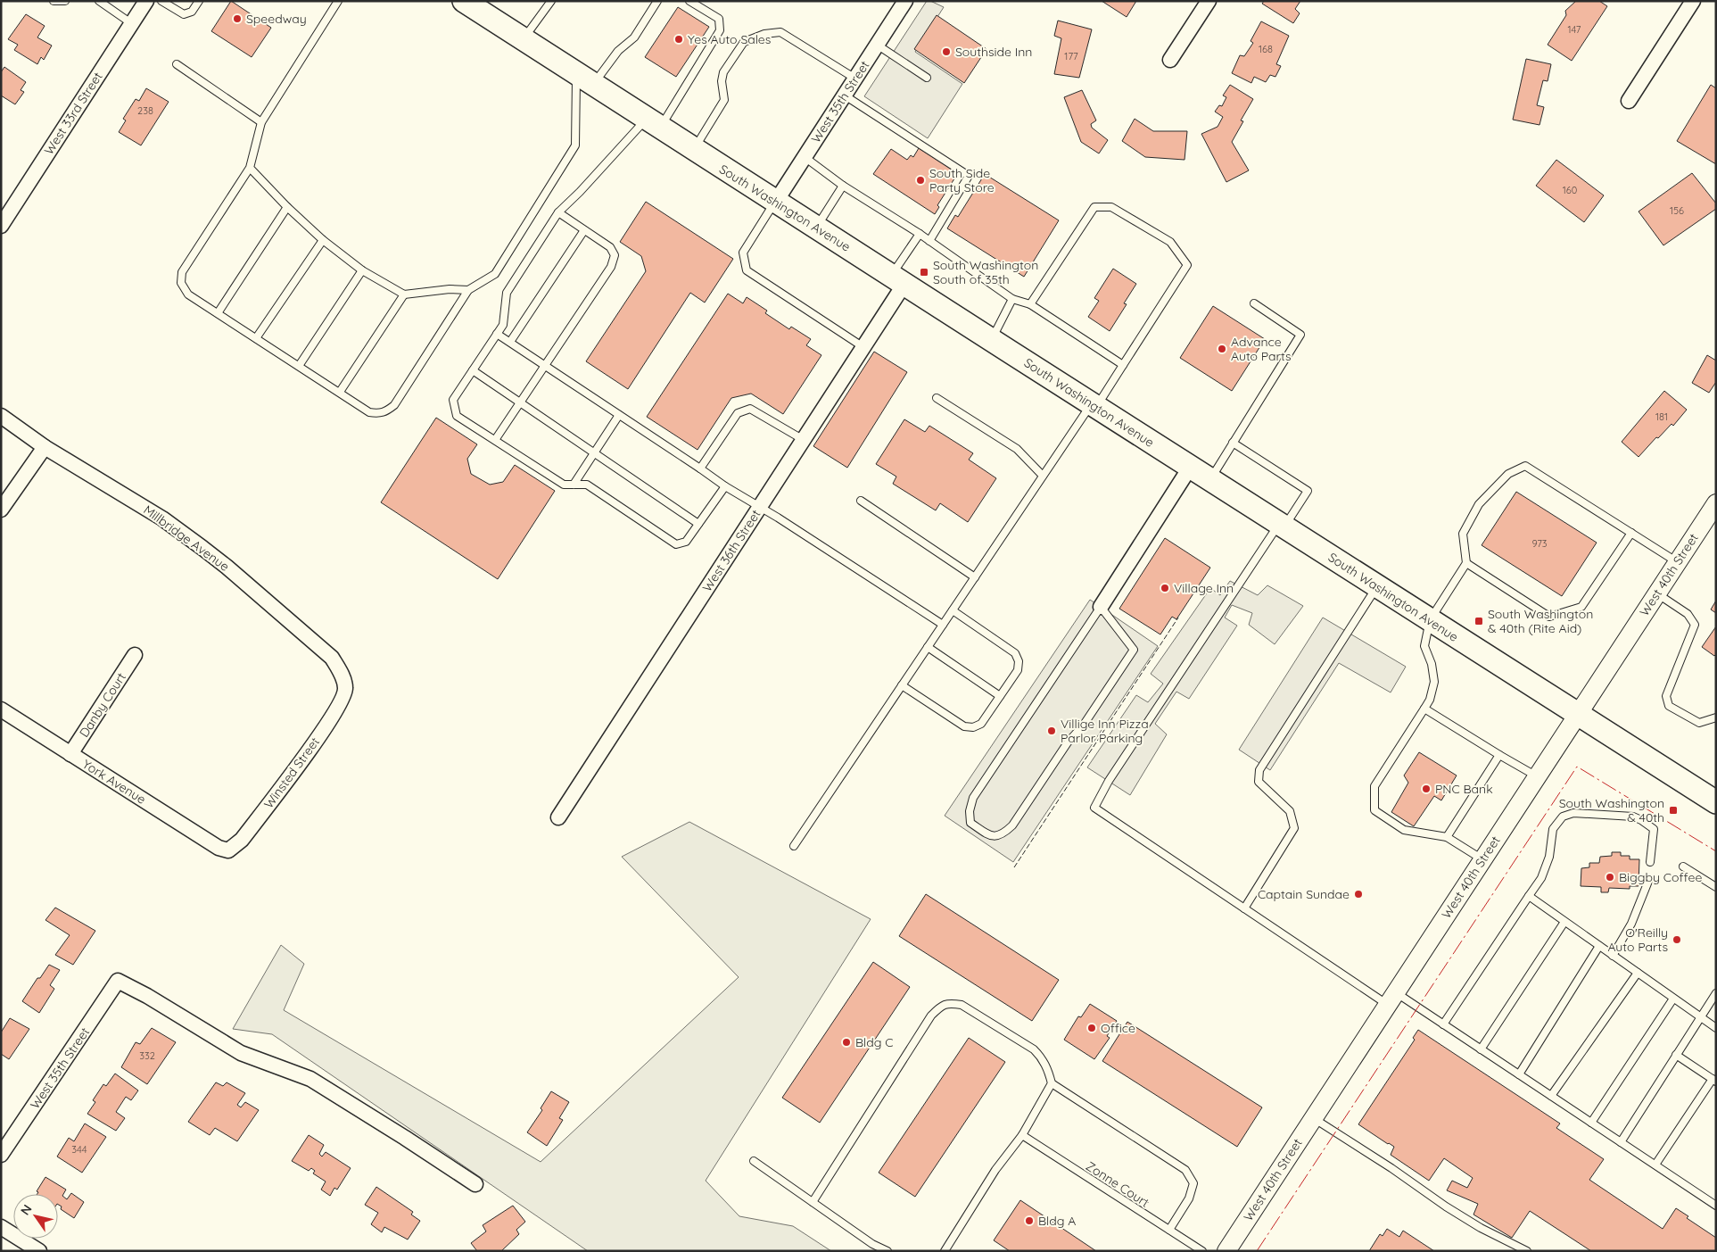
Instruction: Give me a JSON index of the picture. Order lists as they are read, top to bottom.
{
  "streets": {
    "main road": ["South Washington Avenue"],
    "street": [
      "West 35th Street",
      "West 33rd Street",
      "Millbridge Avenue",
      "West 36th Street",
      "West 40th Street",
      "Danby Court",
      "Winsted Street",
      "York Avenue"
    ],
    "lane": ["Zonne Court"]
  },
  "crossings": [
    ["West 35th Street", "South Washington Avenue"],
    ["South Washington Avenue", "West 36th Street"],
    ["South Washington Avenue", "West 40th Street"],
    ["Millbridge Avenue", "Winsted Street"],
    ["Danby Court", "York Avenue"],
    ["Winsted Street", "York Avenue"]
  ],
  "places": {
    "other": [
      "Speedway",
      "Yes Auto Sales",
      "Southside Inn",
      "South Side Party Store",
      "Advance Auto Parts",
      "Village Inn",
      "Villige Inn Pizza Parlor Parking",
      "PNC Bank",
      "Biggby Coffee",
      "Captain Sundae",
      "O'Reilly Auto Parts",
      "Office",
      "Bldg C",
      "Bldg A"
    ],
    "transit": ["South Washington South of 35th", "South Washington & 40th (Rite Aid)", "South Washington & 40th"]
  },
  "house_numbers": [
    "147",
    "168",
    "177",
    "238",
    "160",
    "156",
    "181",
    "973",
    "332",
    "344"
  ],
  "north": "top left"
}
